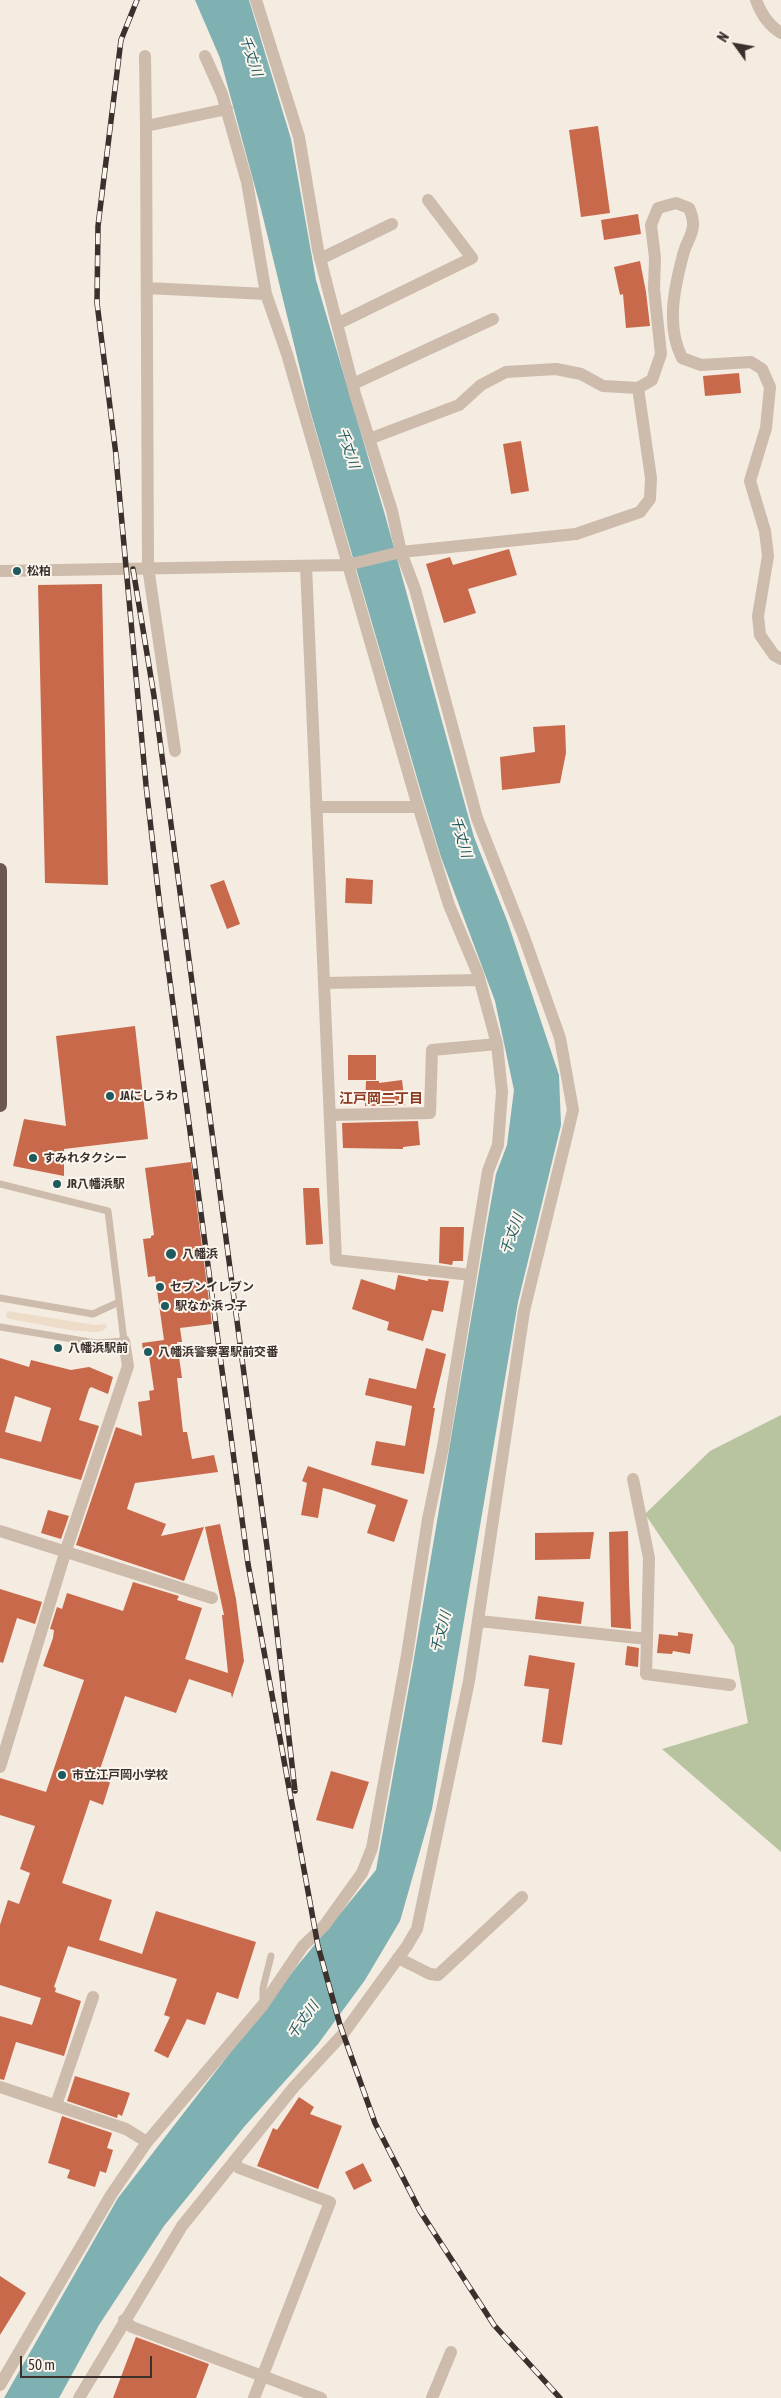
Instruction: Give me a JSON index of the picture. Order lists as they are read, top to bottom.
{
  "districts": ["江戸岡二丁目"],
  "water": ["千丈川"],
  "places": [
    "松柏",
    "JAにしうわ",
    "すみれタクシー",
    "JR八幡浜駅",
    "八幡浜",
    "セブンイレブン",
    "駅なか浜っ子",
    "八幡浜駅前",
    "八幡浜警察署駅前交番",
    "市立江戸岡小学校"
  ],
  "scale_bar": "50 m",
  "north": "top left"
}
